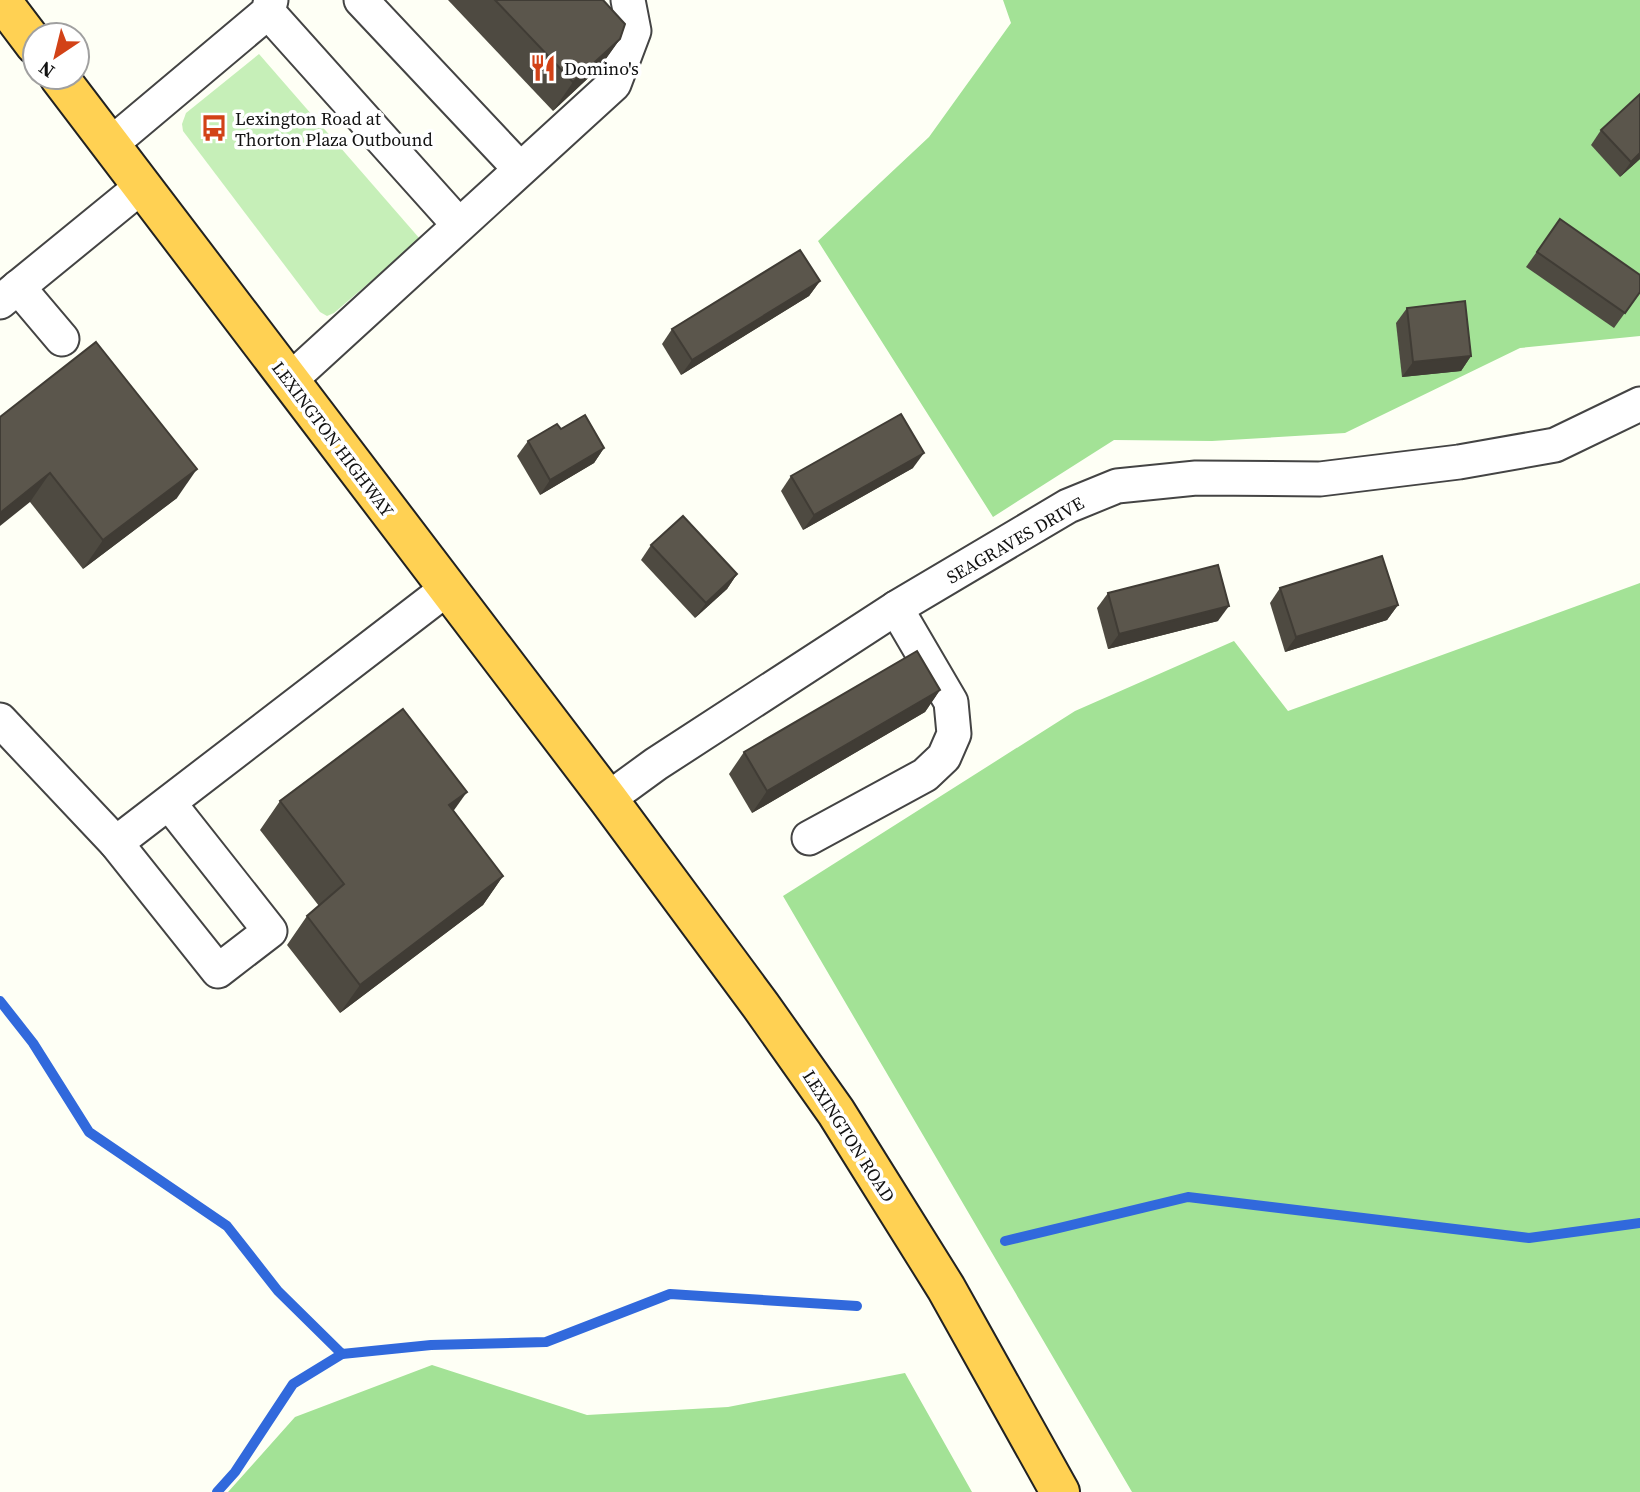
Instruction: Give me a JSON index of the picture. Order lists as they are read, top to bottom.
{
  "streets": {
    "highway": ["LEXINGTON HIGHWAY", "LEXINGTON ROAD"],
    "street": ["SEAGRAVES DRIVE"]
  },
  "crossings": [
    ["LEXINGTON HIGHWAY", "SEAGRAVES DRIVE"],
    ["LEXINGTON HIGHWAY", "LEXINGTON ROAD"],
    ["SEAGRAVES DRIVE", "LEXINGTON ROAD"]
  ],
  "places": {
    "restaurant": ["Domino's"],
    "bus stop": ["Lexington Road at Thorton Plaza Outbound"]
  },
  "north": "bottom left"
}
